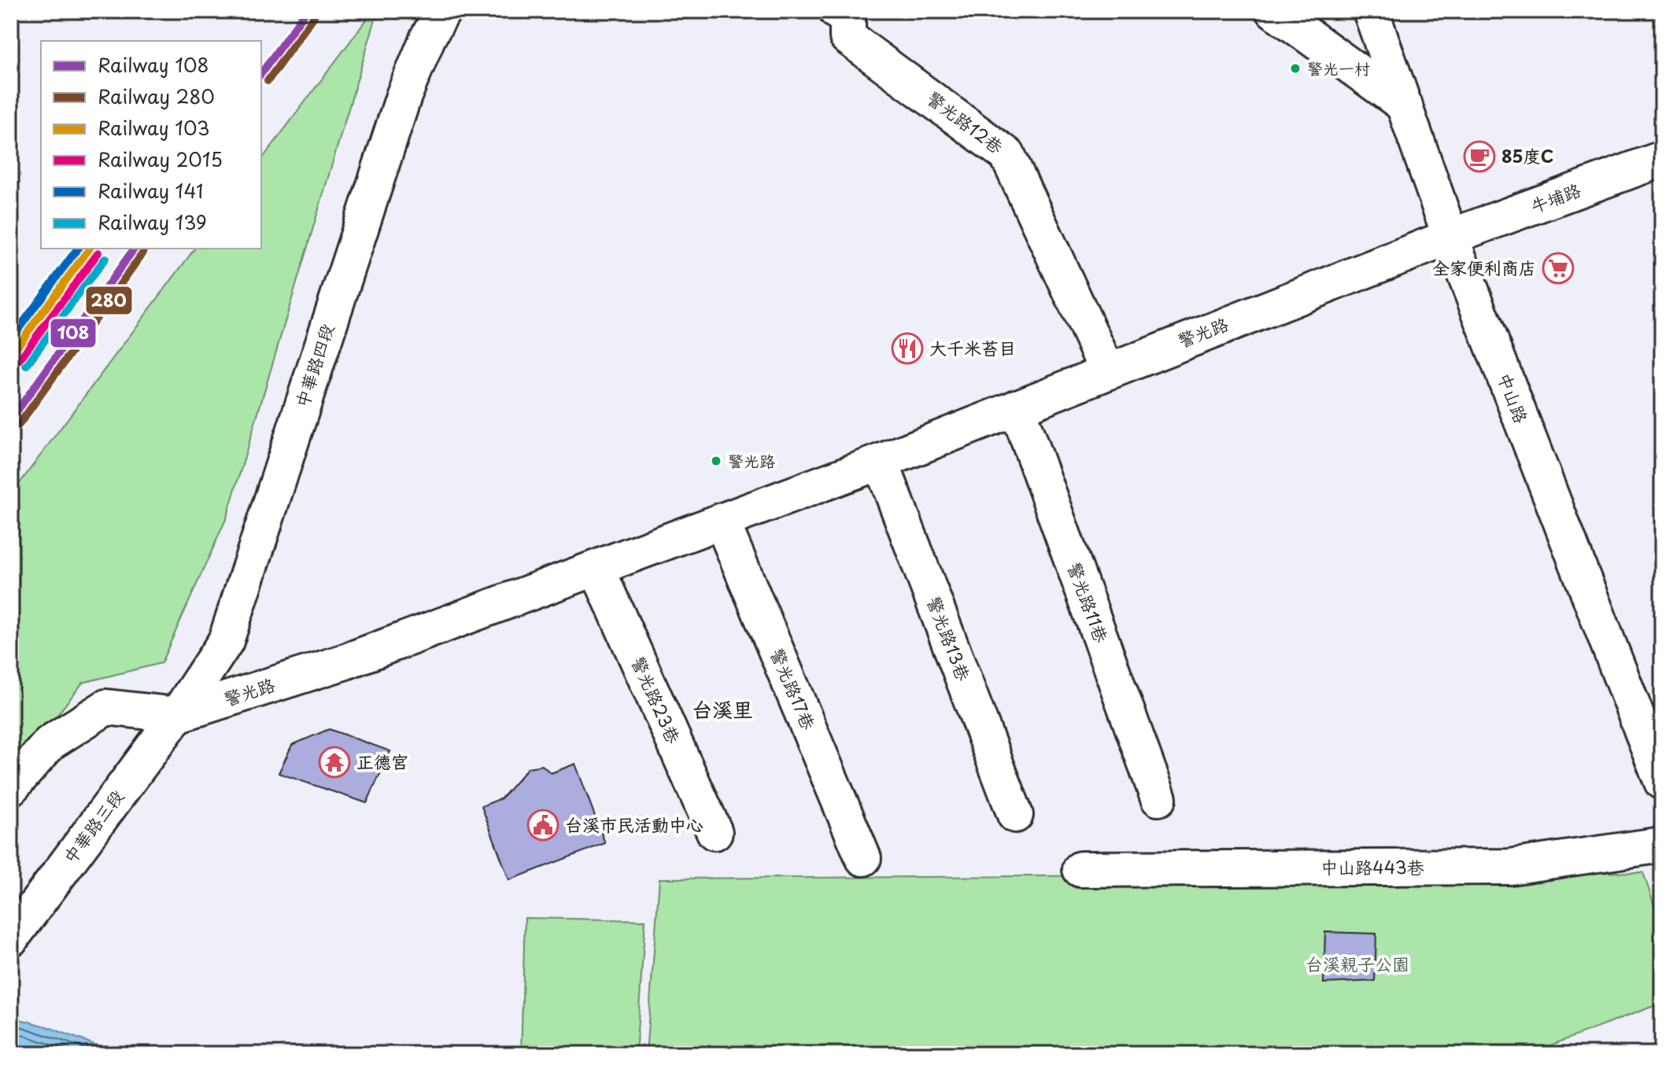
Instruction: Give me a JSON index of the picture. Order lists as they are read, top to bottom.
{
  "streets": {
    "street": [
      "警光路12巷",
      "牛埔路",
      "警光路",
      "中華路四段",
      "中山路",
      "警光路11巷",
      "警光路13巷",
      "警光路17巷",
      "警光路23巷",
      "中華路三段",
      "中山路443巷"
    ]
  },
  "crossings": [
    ["警光路12巷", "警光路"],
    ["牛埔路", "警光路"],
    ["牛埔路", "中山路"],
    ["警光路", "中華路四段"],
    ["警光路", "中山路"],
    ["警光路", "警光路11巷"],
    ["警光路", "警光路13巷"],
    ["警光路", "警光路17巷"],
    ["警光路", "警光路23巷"],
    ["警光路", "中華路三段"],
    ["中華路四段", "中華路三段"]
  ],
  "districts": ["台溪里"],
  "parks": ["台溪親子公園"],
  "places": {
    "other": ["警光一村", "警光路"],
    "cafe": ["85度C"],
    "supermarket": ["全家便利商店"],
    "restaurant": ["大千米苔目"],
    "temple": ["正德宮"],
    "public building": ["台溪市民活動中心"]
  },
  "lines": [
    "rail line 108",
    "rail line 280",
    "rail line 103",
    "rail line 141",
    "rail line 2015",
    "rail line 139"
  ],
  "legend": [
    "Railway 108",
    "Railway 280",
    "Railway 103",
    "Railway 2015",
    "Railway 141",
    "Railway 139"
  ]
}
